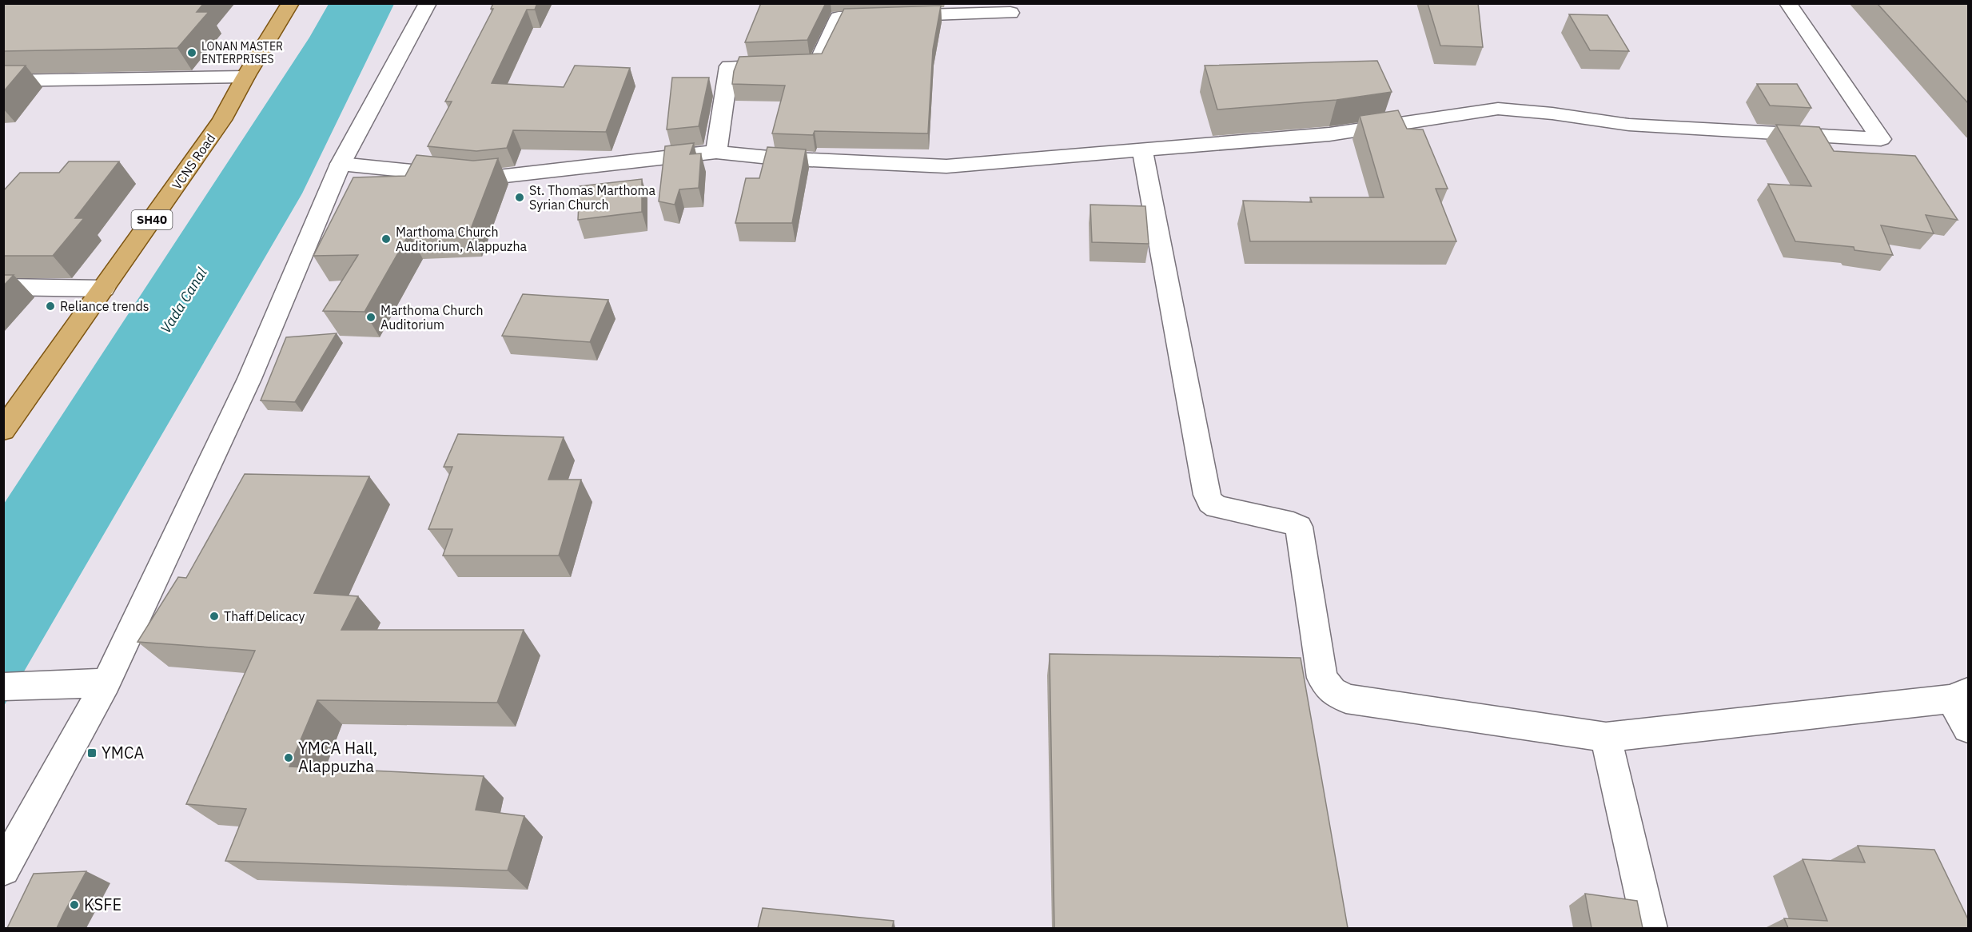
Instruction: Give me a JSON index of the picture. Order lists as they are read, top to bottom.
{
  "streets": {
    "main road": ["VCNS Road", "SH40"]
  },
  "water": ["Vada Canal"],
  "places": {
    "other": [
      "LONAN MASTER ENTERPRISES",
      "St. Thomas Marthoma Syrian Church",
      "Marthoma Church Auditorium, Alappuzha",
      "Reliance trends",
      "Marthoma Church Auditorium",
      "Thaff Delicacy",
      "YMCA Hall, Alappuzha",
      "KSFE"
    ],
    "transit": ["YMCA"]
  }
}
